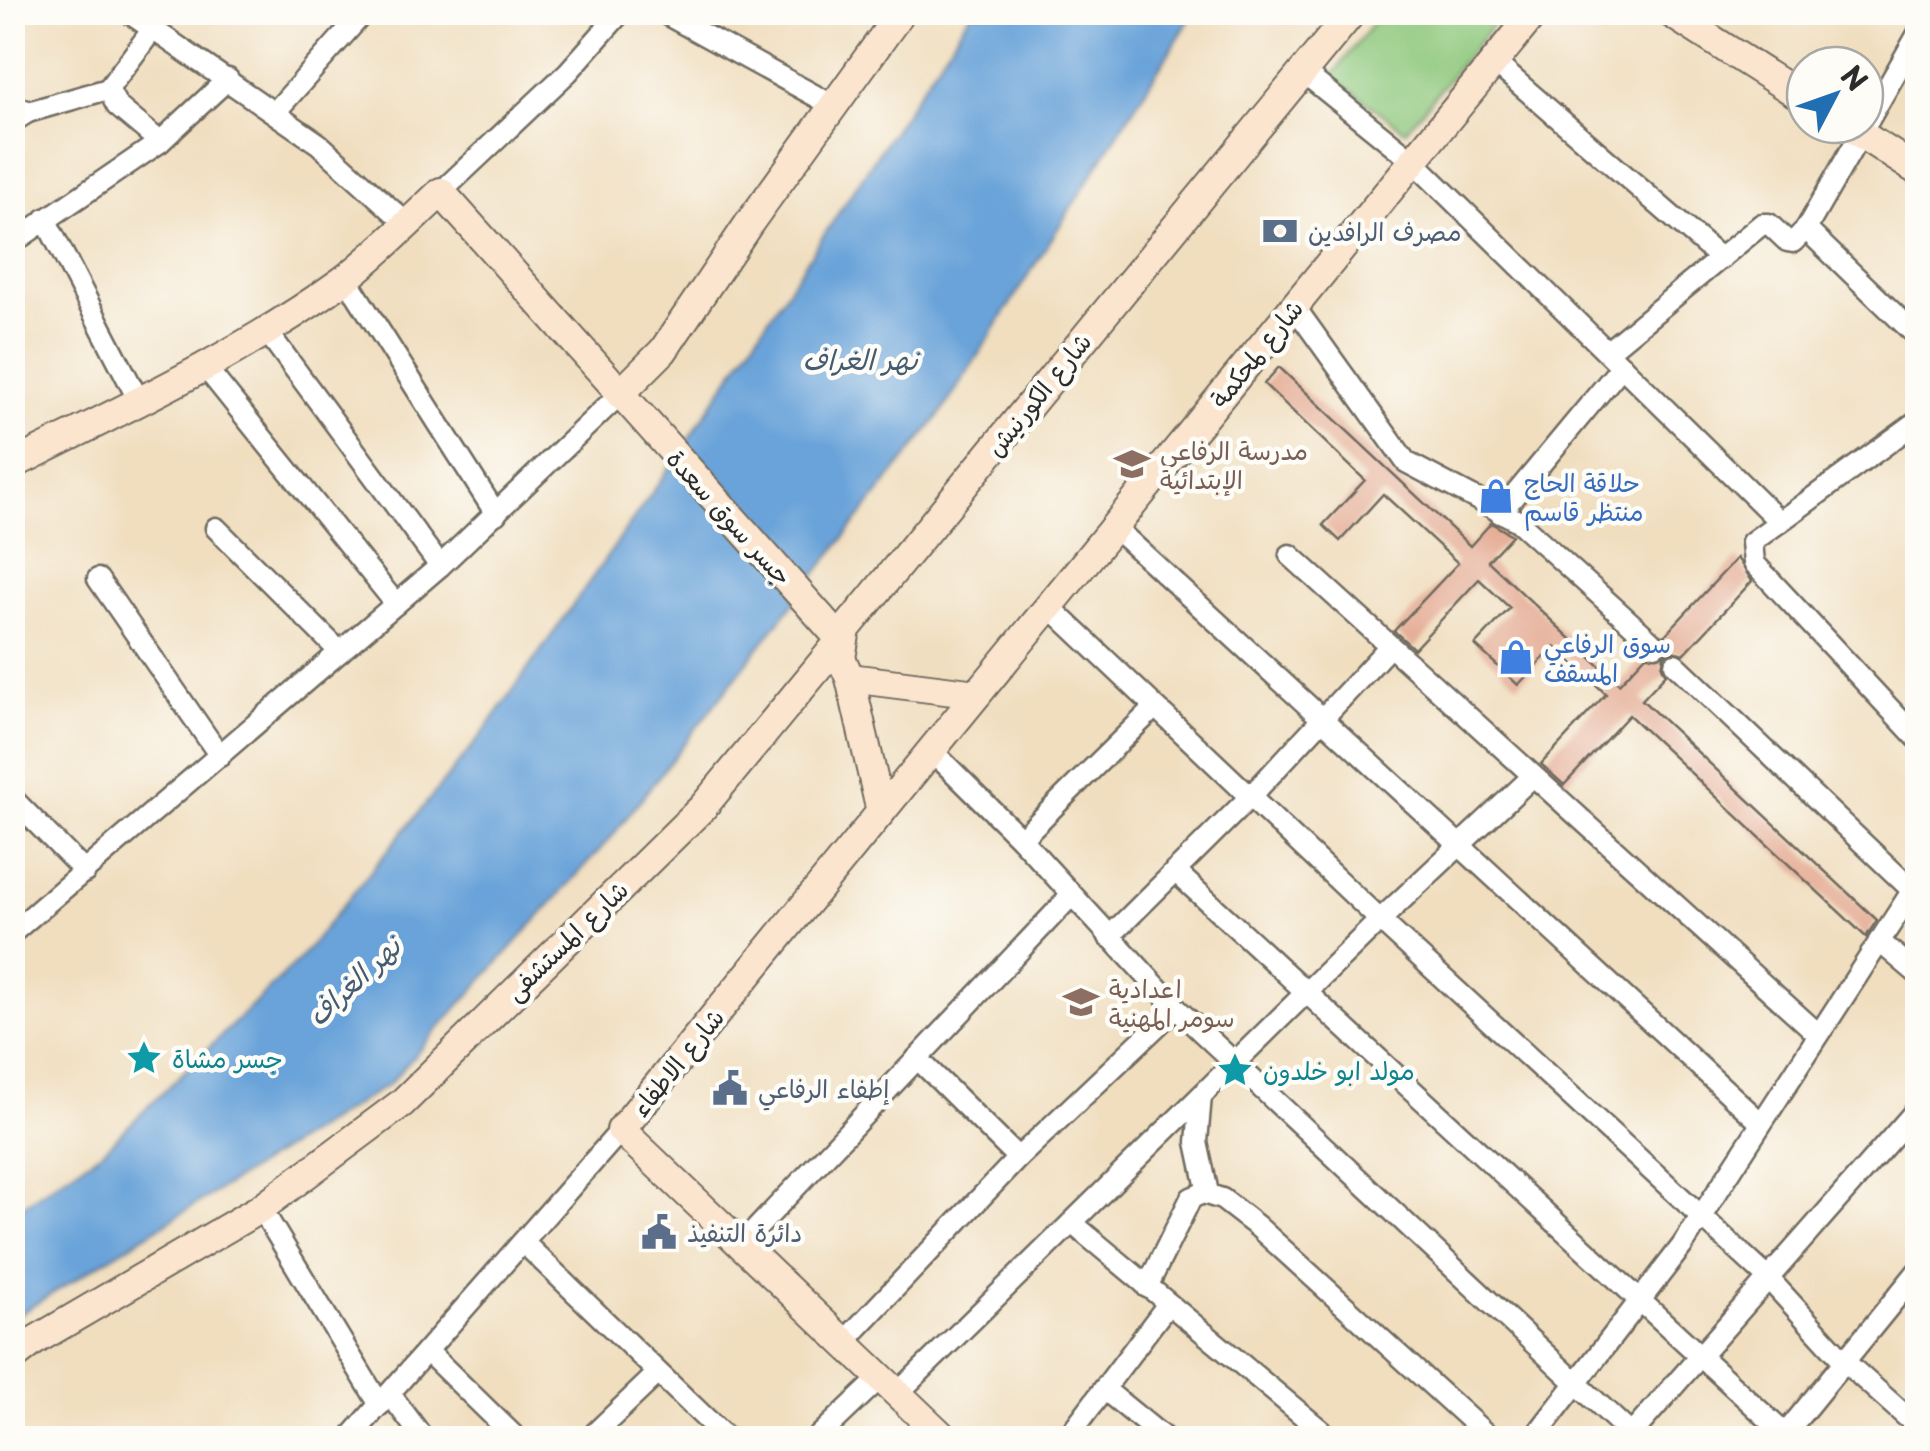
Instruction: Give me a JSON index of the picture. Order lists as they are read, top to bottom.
{
  "streets": {
    "street": [
      "شارع لمحكمة",
      "شارع الكورنيش",
      "جسر سوق سعدة",
      "شارع المستشفى",
      "شارع الاطفاء"
    ]
  },
  "crossings": [
    ["شارع لمحكمة", "شارع الاطفاء"],
    ["شارع الكورنيش", "جسر سوق سعدة"],
    ["شارع الكورنيش", "شارع المستشفى"],
    ["جسر سوق سعدة", "شارع المستشفى"]
  ],
  "water": ["نهر الغراف"],
  "places": {
    "bank": ["مصرف الرافدين"],
    "school or university": ["مدرسة الرفاعي الإبتدائية", "اعدادية سومر المهنية"],
    "shop": ["حلاقة الحاج منتظر قاسم", "سوق الرفاعي المسقف"],
    "place": ["جسر مشاة", "مولد ابو خلدون"],
    "public building": ["إطفاء الرفاعي", "دائرة التنفيذ"]
  },
  "north": "top right"
}
